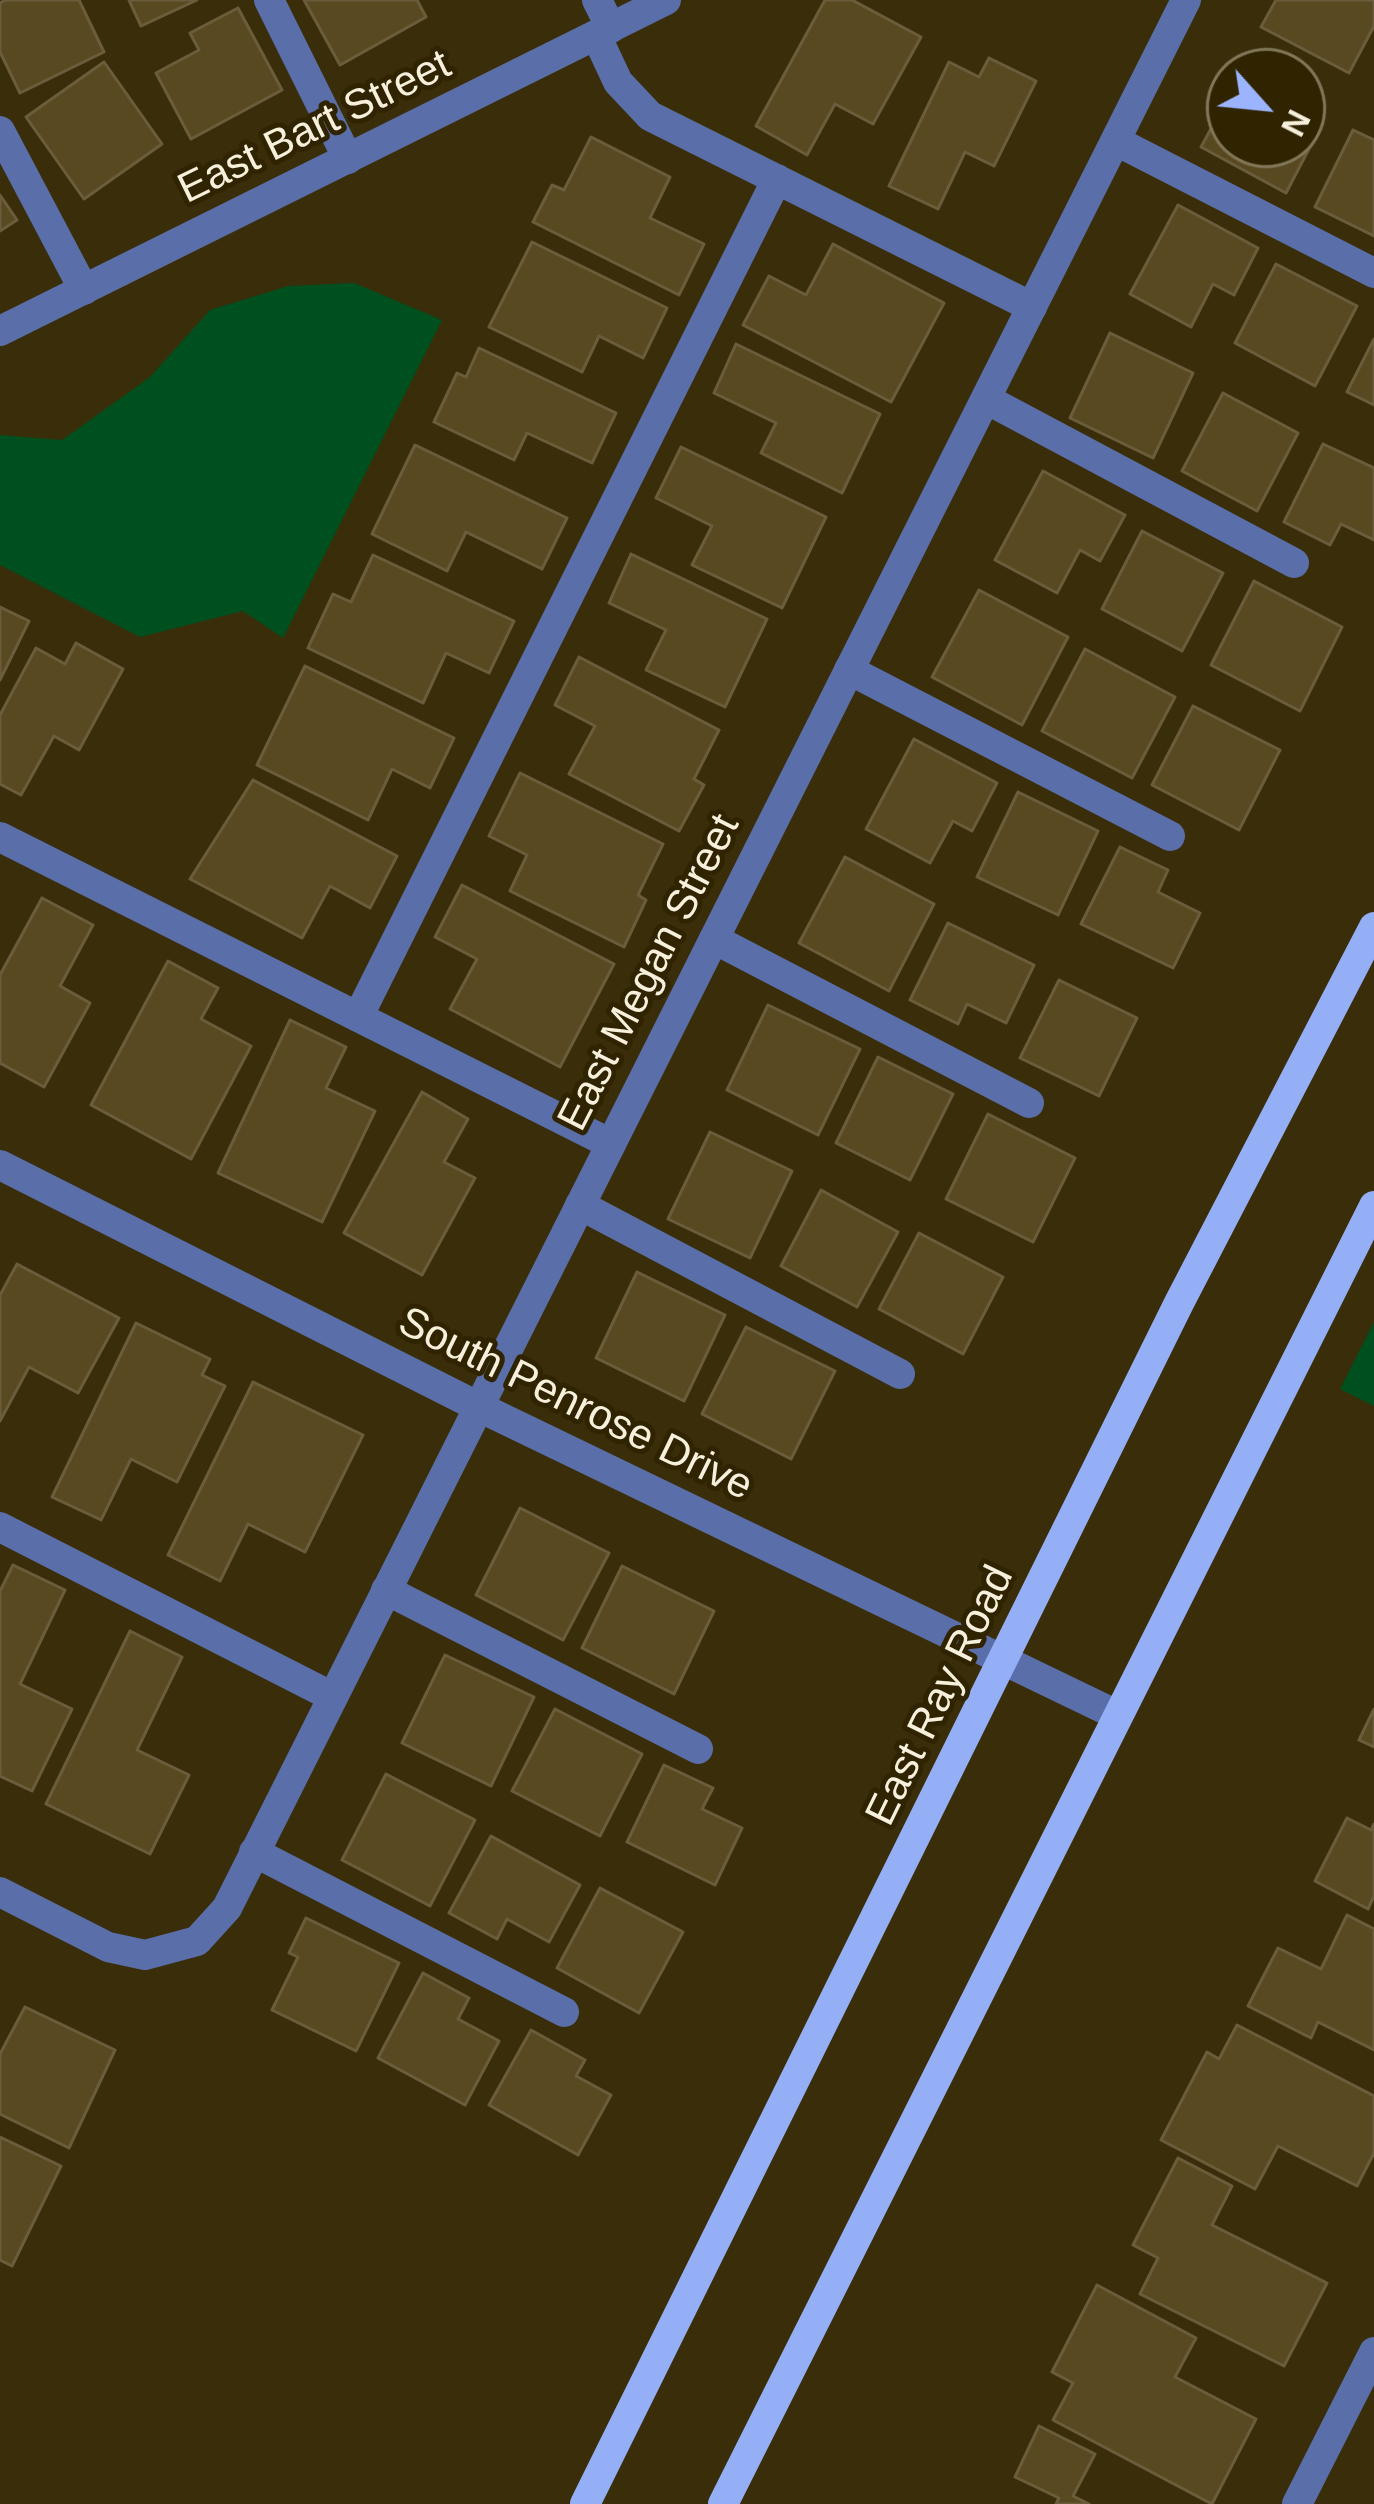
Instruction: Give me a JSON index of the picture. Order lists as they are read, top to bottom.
{
  "streets": {
    "main road": ["East Ray Road"],
    "street": ["East Bart Street", "East Megan Street", "South Penrose Drive"]
  },
  "crossings": [
    ["East Megan Street", "South Penrose Drive"],
    ["South Penrose Drive", "East Ray Road"]
  ],
  "north": "bottom right"
}
